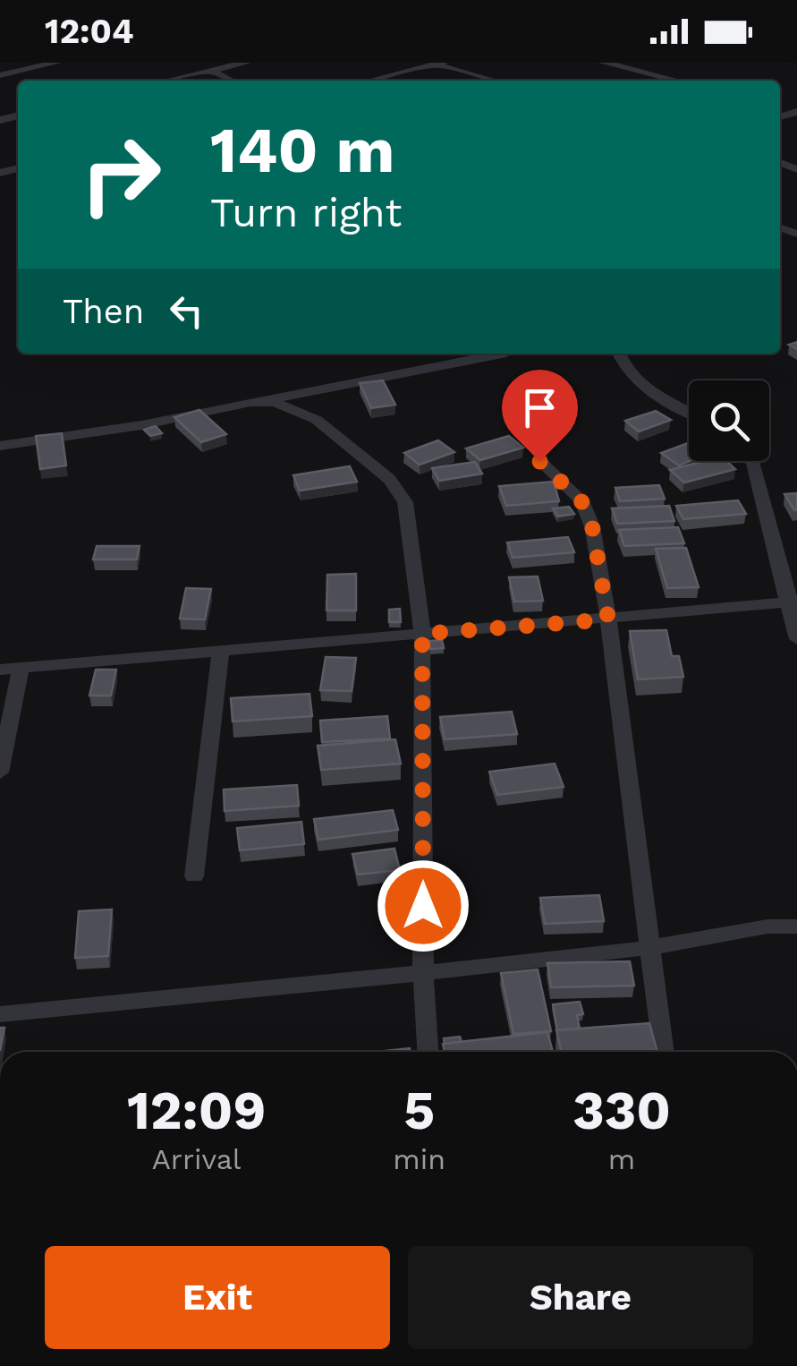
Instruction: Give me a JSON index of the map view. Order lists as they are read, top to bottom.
{
  "page": {
    "status": "12:04",
    "turn": ["140 m", "Turn right"],
    "then": "Then",
    "eta": [
      "12:09",
      "Arrival",
      "5",
      "min",
      "330",
      "m"
    ],
    "buttons": ["Exit", "Share"]
  }
}
